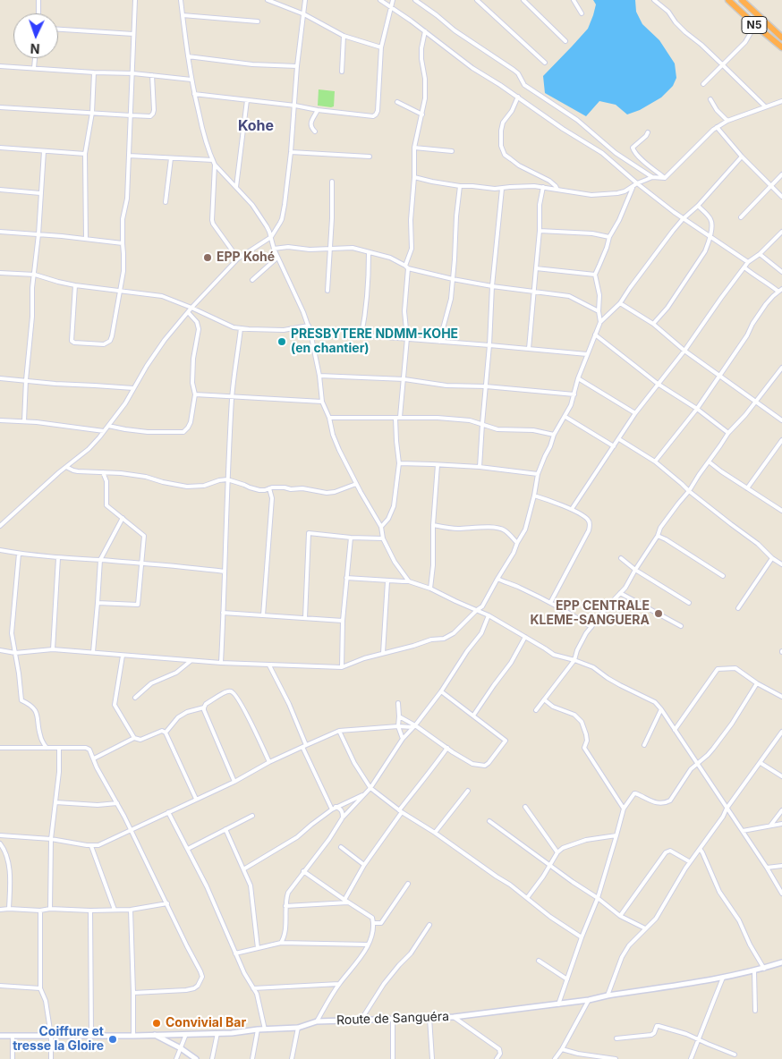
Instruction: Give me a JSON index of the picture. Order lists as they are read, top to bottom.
{
  "streets": {
    "highway": ["N5"],
    "street": ["Route de Sanguéra"]
  },
  "districts": ["Kohe"],
  "places": [
    "EPP Kohé",
    "PRESBYTERE NDMM-KOHE (en chantier)",
    "EPP CENTRALE KLEME-SANGUERA",
    "Convivial Bar",
    "Coiffure et tresse la Gloire"
  ],
  "north": "bottom"
}
